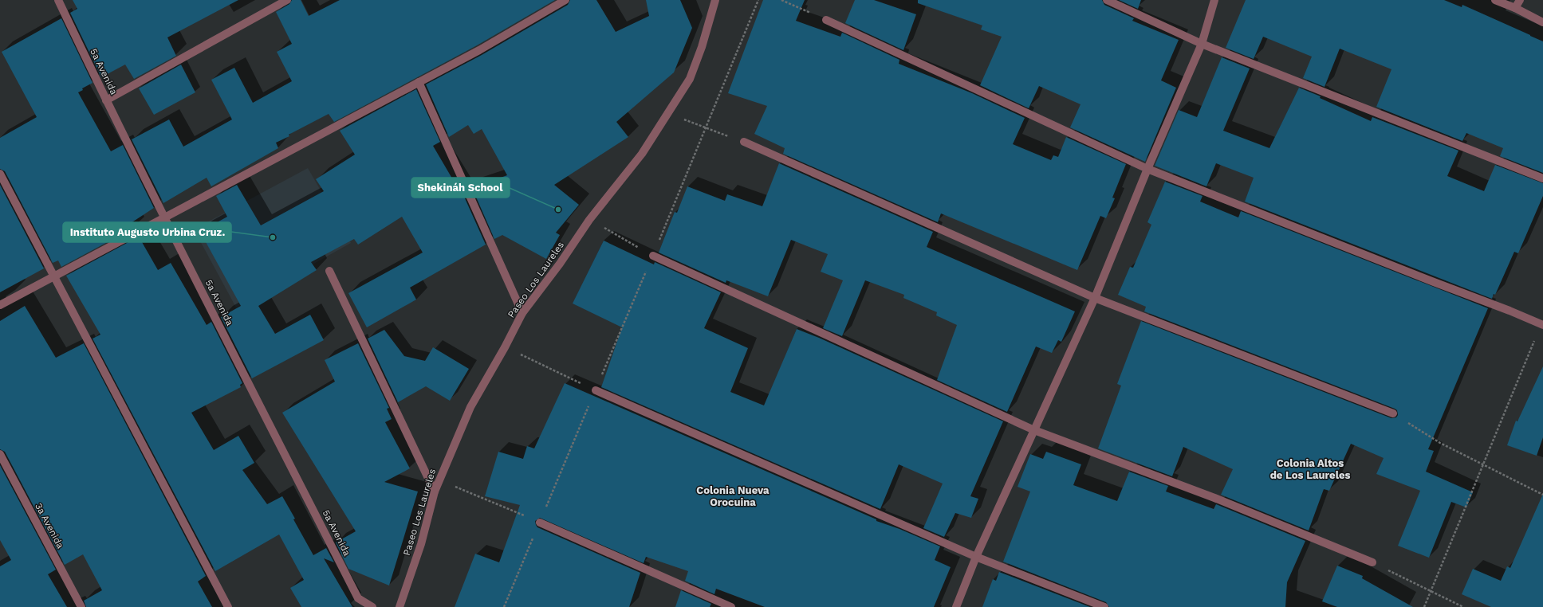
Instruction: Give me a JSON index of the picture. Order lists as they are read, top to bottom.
{
  "streets": {
    "street": ["5a Avenida", "Paseo Los Laureles", "3a Avenida"]
  },
  "districts": ["Colonia Altos de Los Laureles", "Colonia Nueva Orocuina"],
  "places": ["Shekináh School", "Instituto Augusto Urbina Cruz."]
}
